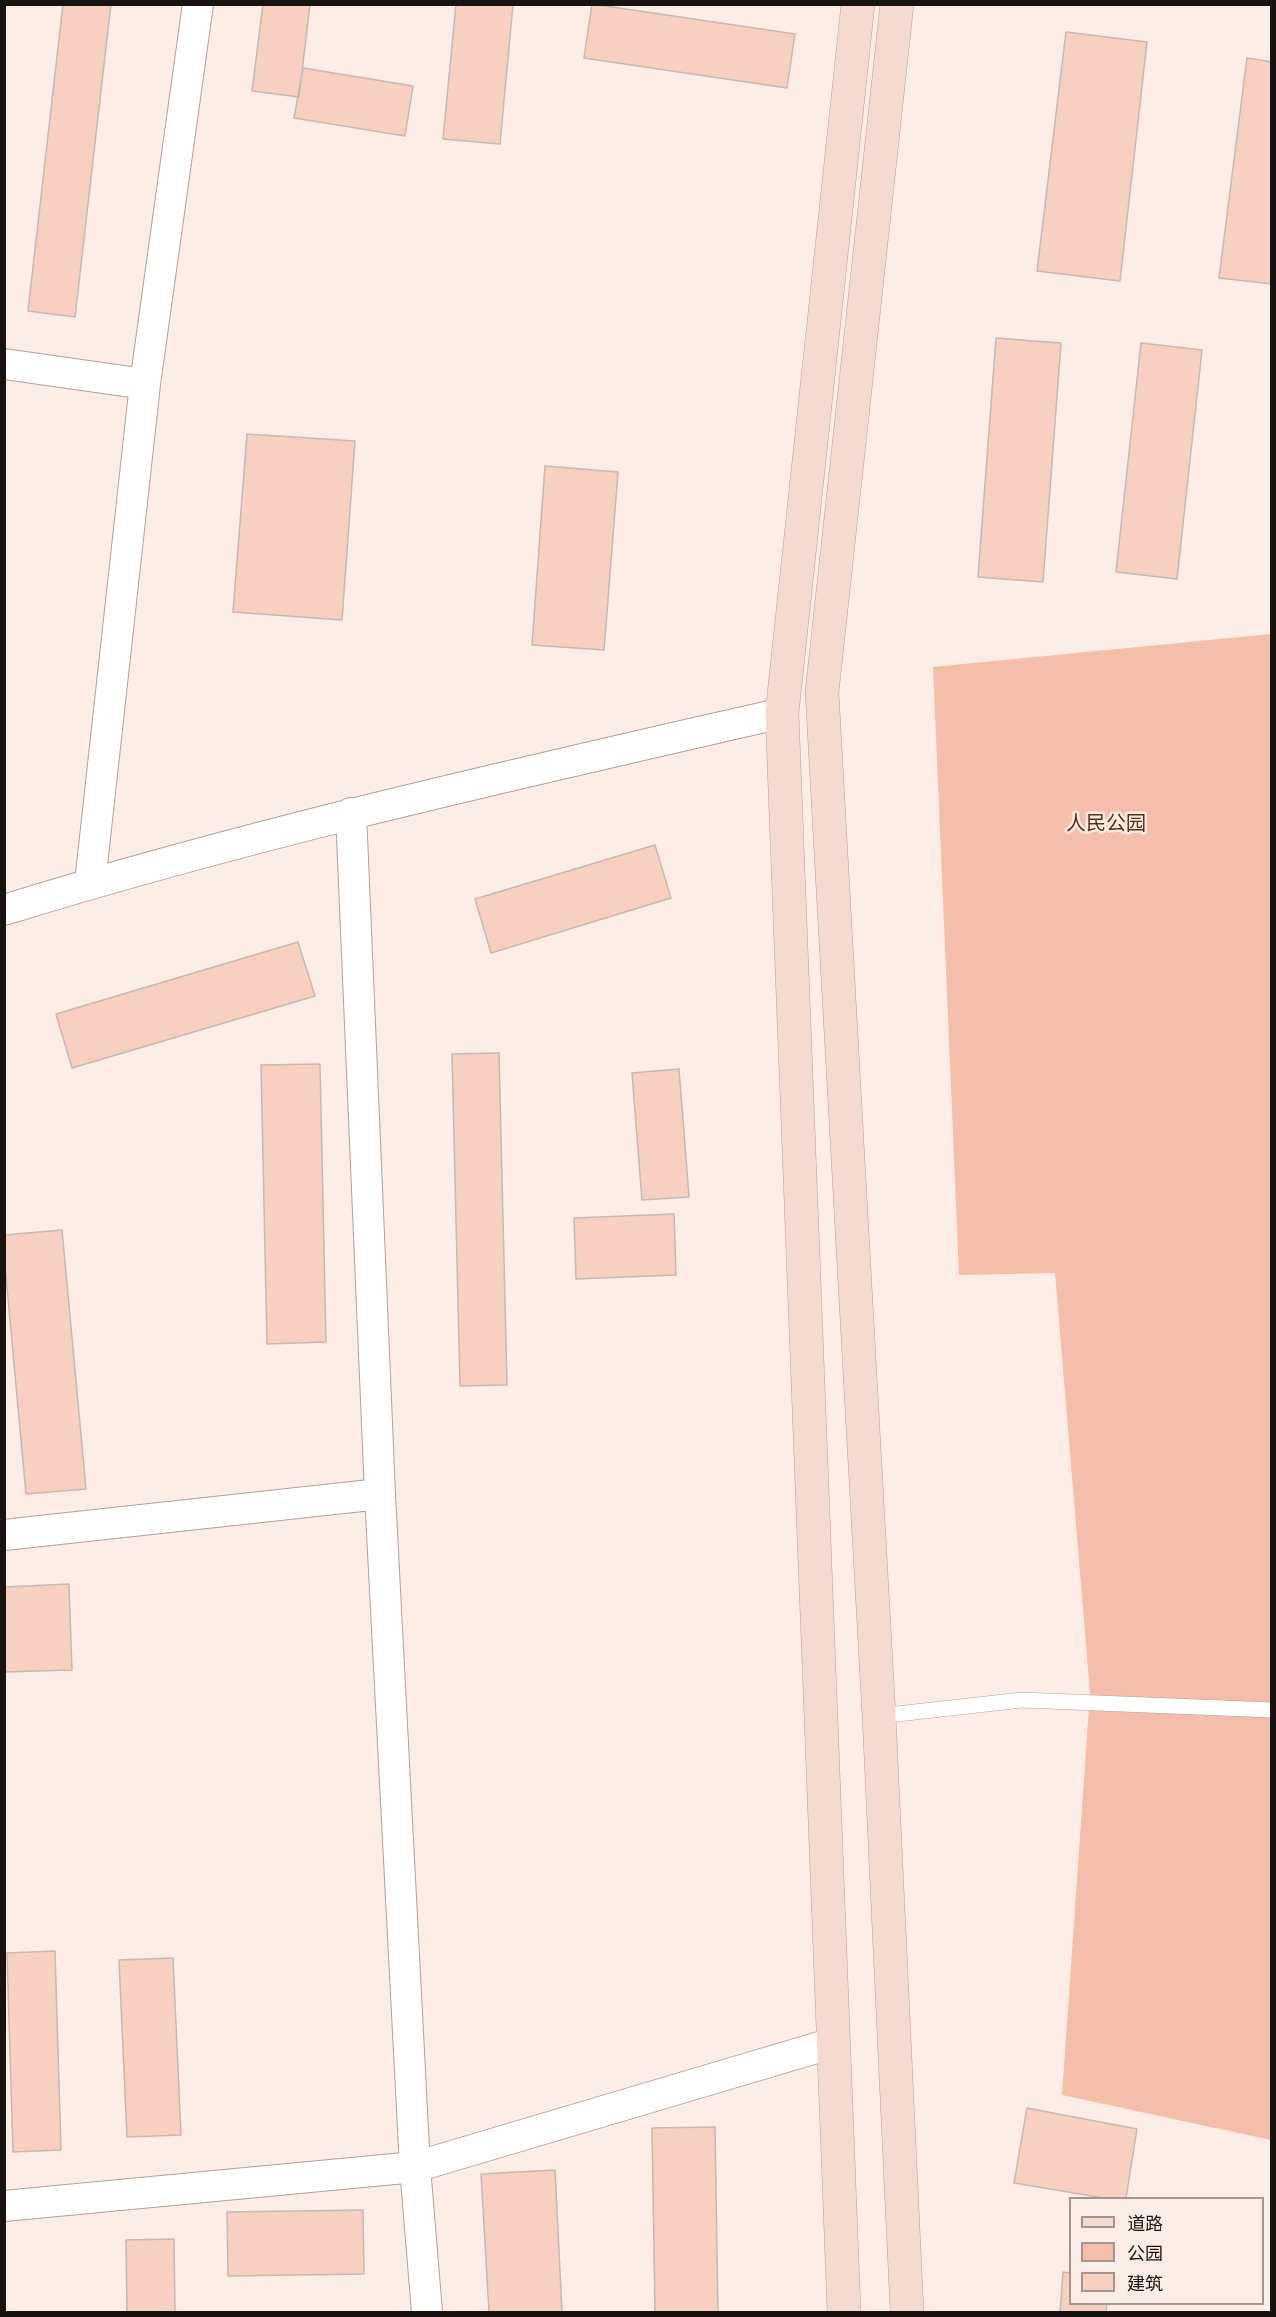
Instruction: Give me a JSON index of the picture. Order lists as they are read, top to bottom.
{
  "parks": ["人民公园"],
  "legend": ["道路", "公园", "建筑"]
}
